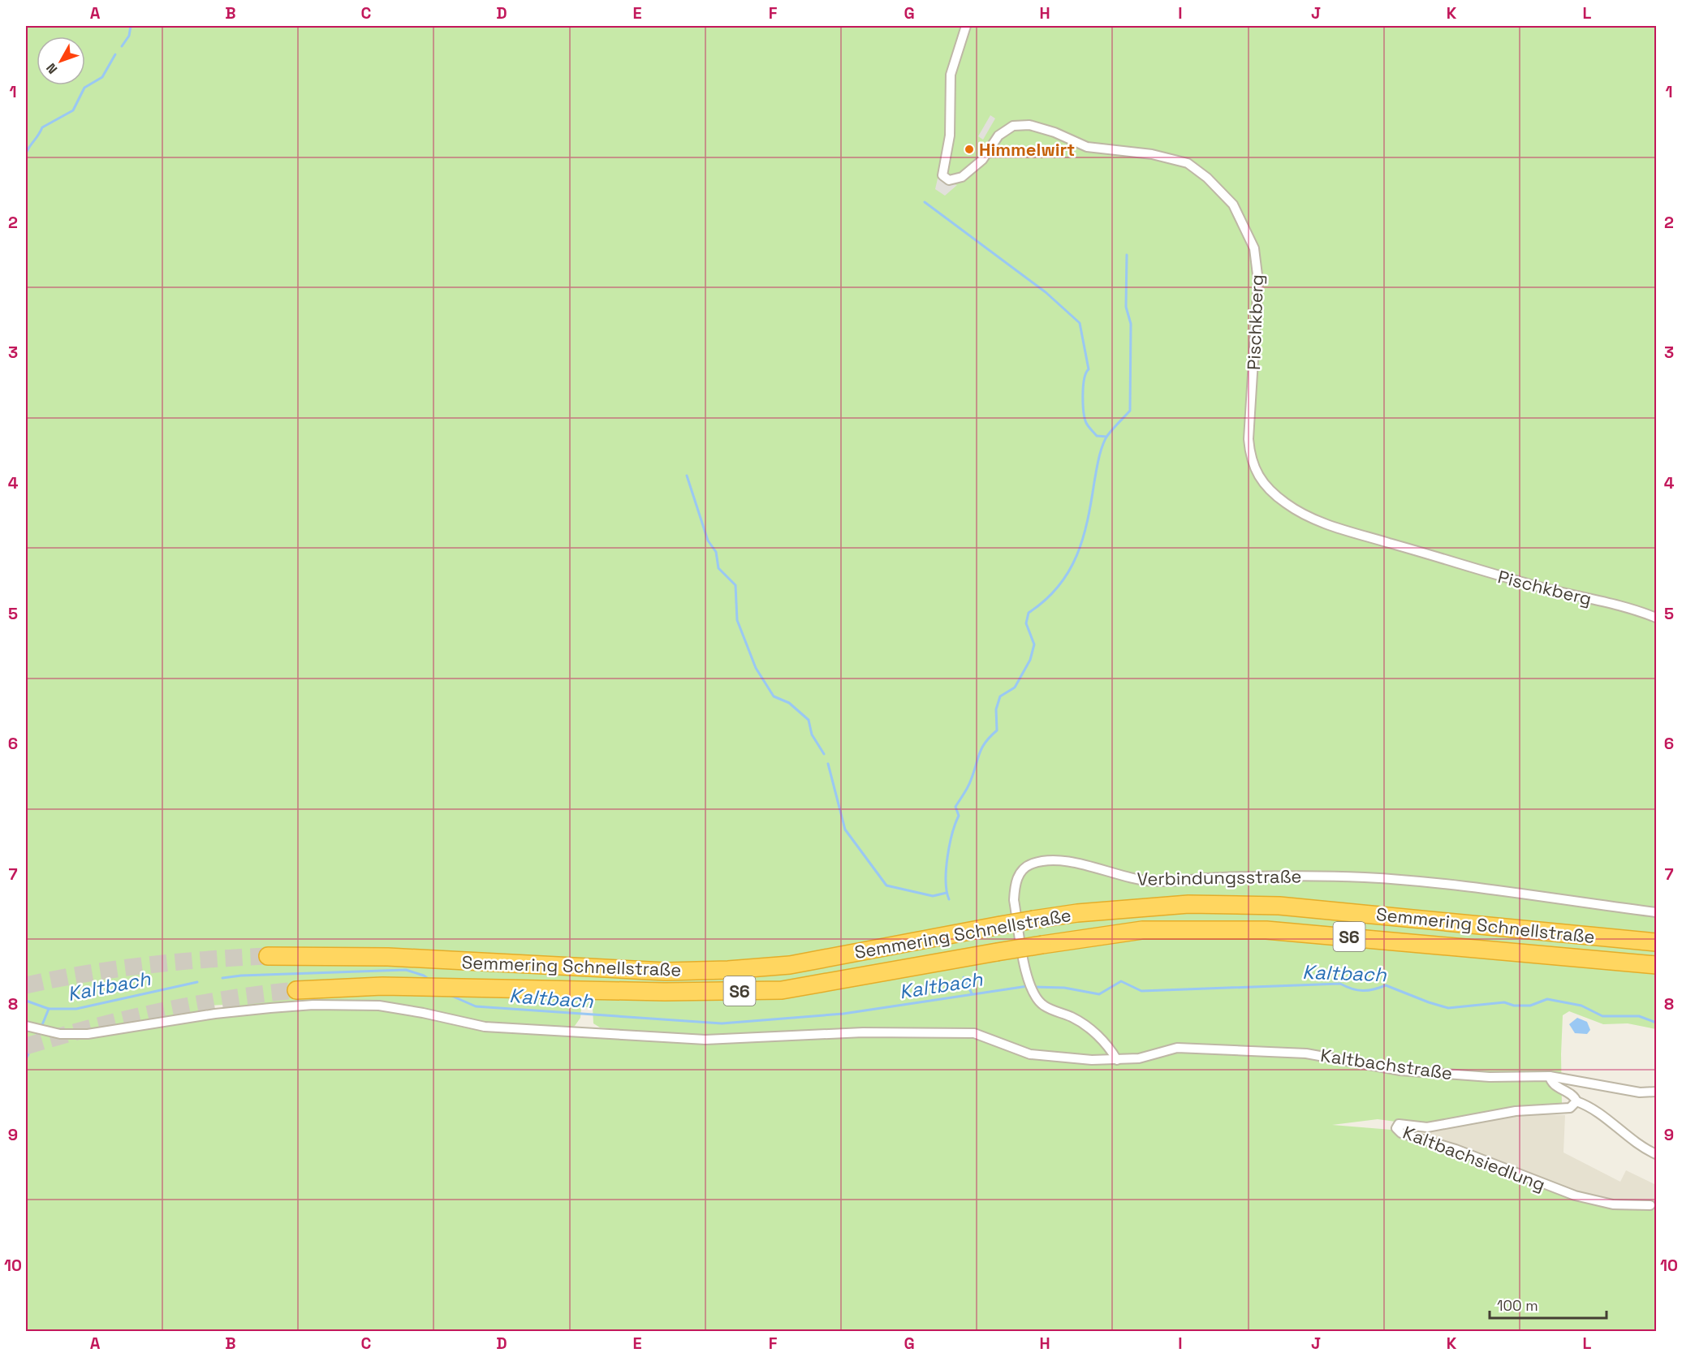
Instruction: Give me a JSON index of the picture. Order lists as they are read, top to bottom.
{
  "streets": {
    "highway": ["Semmering Schnellstraße", "S6"],
    "street": [
      "Pischkberg",
      "Verbindungsstraße",
      "Kaltbachstraße",
      "Kaltbachsiedlung"
    ]
  },
  "crossings": [
    ["Verbindungsstraße", "Kaltbachstraße"]
  ],
  "water": ["Kaltbach"],
  "places": ["Himmelwirt"],
  "scale_bar": "100 m",
  "north": "bottom left",
  "grid": {
    "columns": [
      "A",
      "B",
      "C",
      "D",
      "E",
      "F",
      "G",
      "H",
      "I",
      "J",
      "K",
      "L"
    ],
    "rows": [
      "1",
      "2",
      "3",
      "4",
      "5",
      "6",
      "7",
      "8",
      "9",
      "10"
    ]
  }
}
